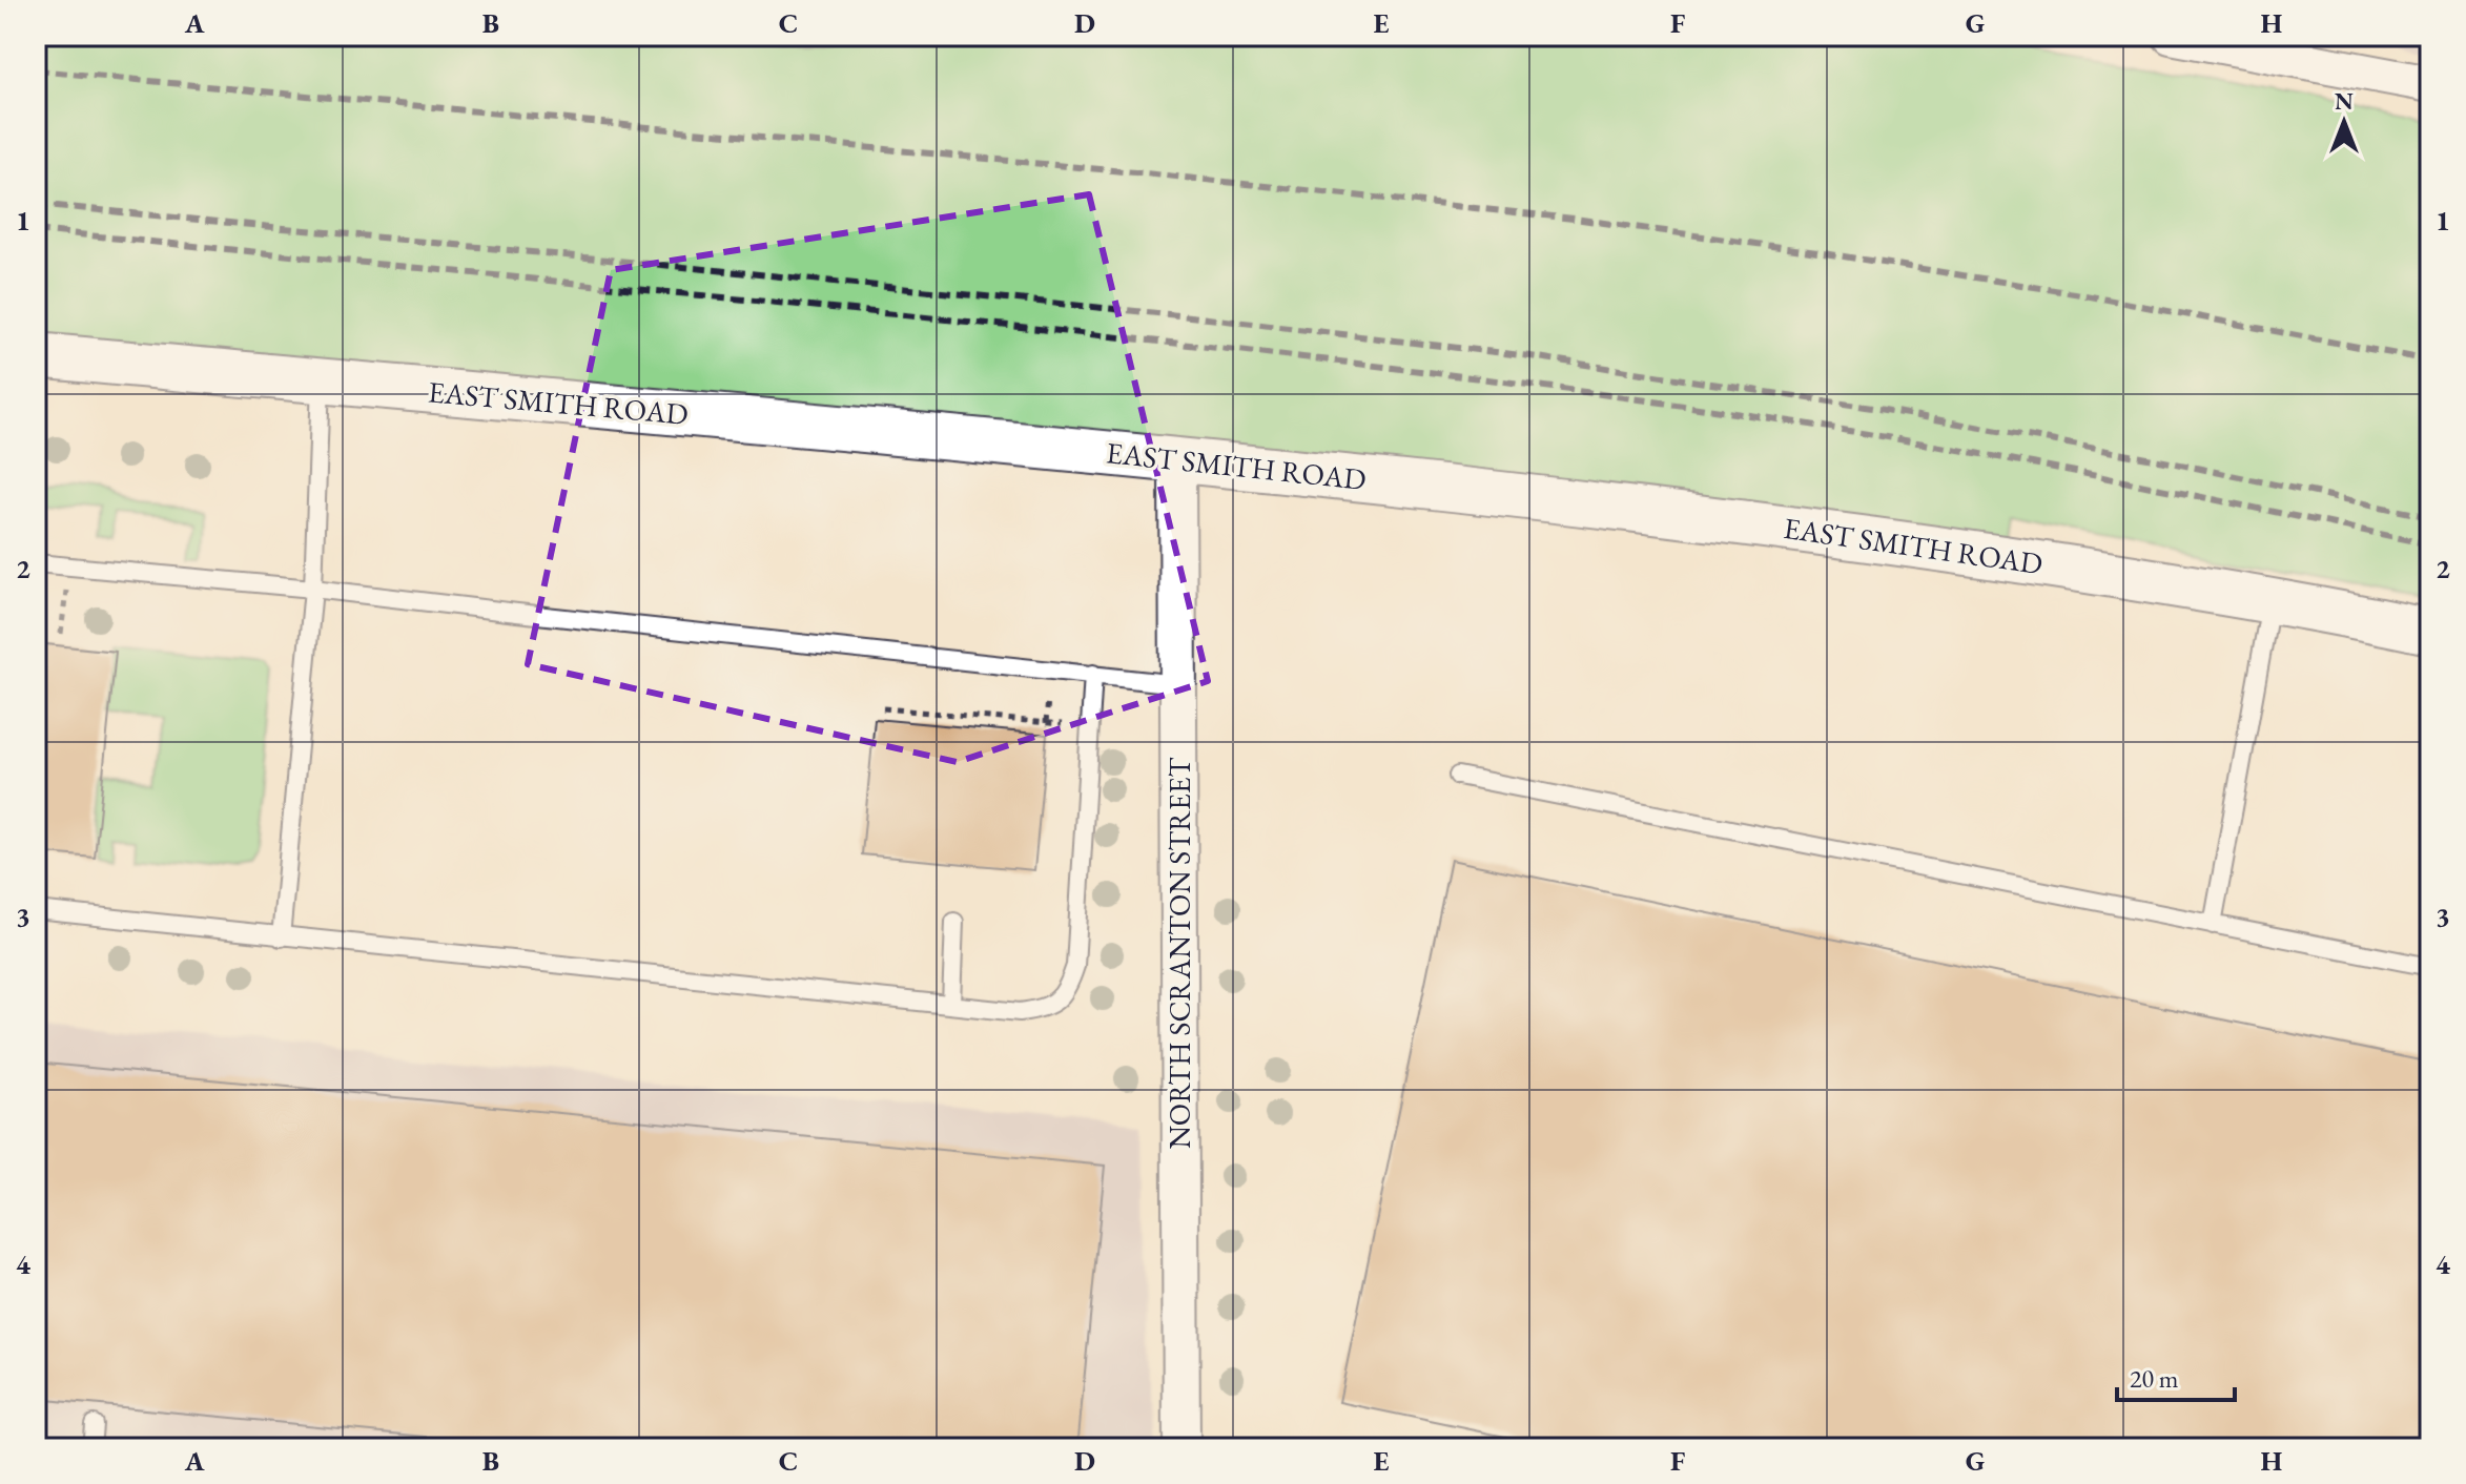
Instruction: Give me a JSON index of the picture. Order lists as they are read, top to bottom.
{
  "streets": {
    "street": ["EAST SMITH ROAD", "NORTH SCRANTON STREET"]
  },
  "crossings": [
    ["EAST SMITH ROAD", "NORTH SCRANTON STREET"]
  ],
  "scale_bar": "20 m",
  "north": "top",
  "grid": {
    "columns": [
      "A",
      "B",
      "C",
      "D",
      "E",
      "F",
      "G",
      "H"
    ],
    "rows": [
      "1",
      "2",
      "3",
      "4"
    ]
  }
}
